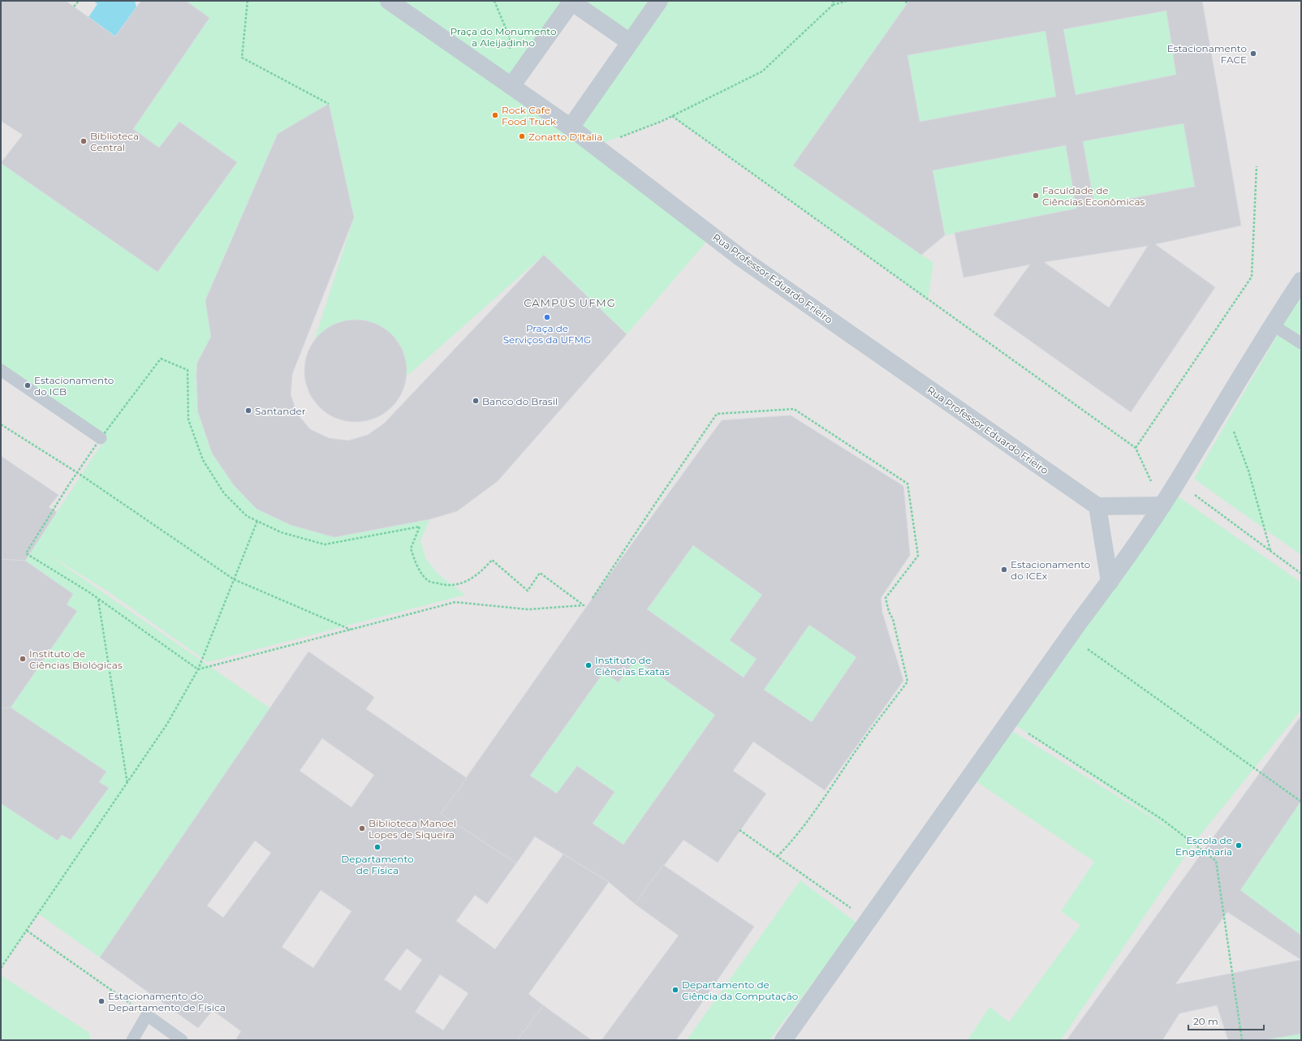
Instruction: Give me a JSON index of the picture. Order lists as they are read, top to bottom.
{
  "streets": {
    "street": ["Rua Professor Eduardo Frieiro"]
  },
  "districts": ["CAMPUS UFMG"],
  "parks": ["Praça do Monumento a Aleijadinho"],
  "places": [
    "Estacionamento FACE",
    "Rock Cafe Food Truck",
    "Zonatto D'Italia",
    "Biblioteca Central",
    "Faculdade de Ciências Econômicas",
    "Praça de Serviços da UFMG",
    "Estacionamento do ICB",
    "Banco do Brasil",
    "Santander",
    "Estacionamento do ICEx",
    "Instituto de Ciências Biológicas",
    "Instituto de Ciências Exatas",
    "Biblioteca Manoel Lopes de Siqueira",
    "Escola de Engenharia",
    "Departamento de Física",
    "Departamento de Ciência da Computação",
    "Estacionamento do Departamento de Física"
  ],
  "scale_bar": "20 m"
}
